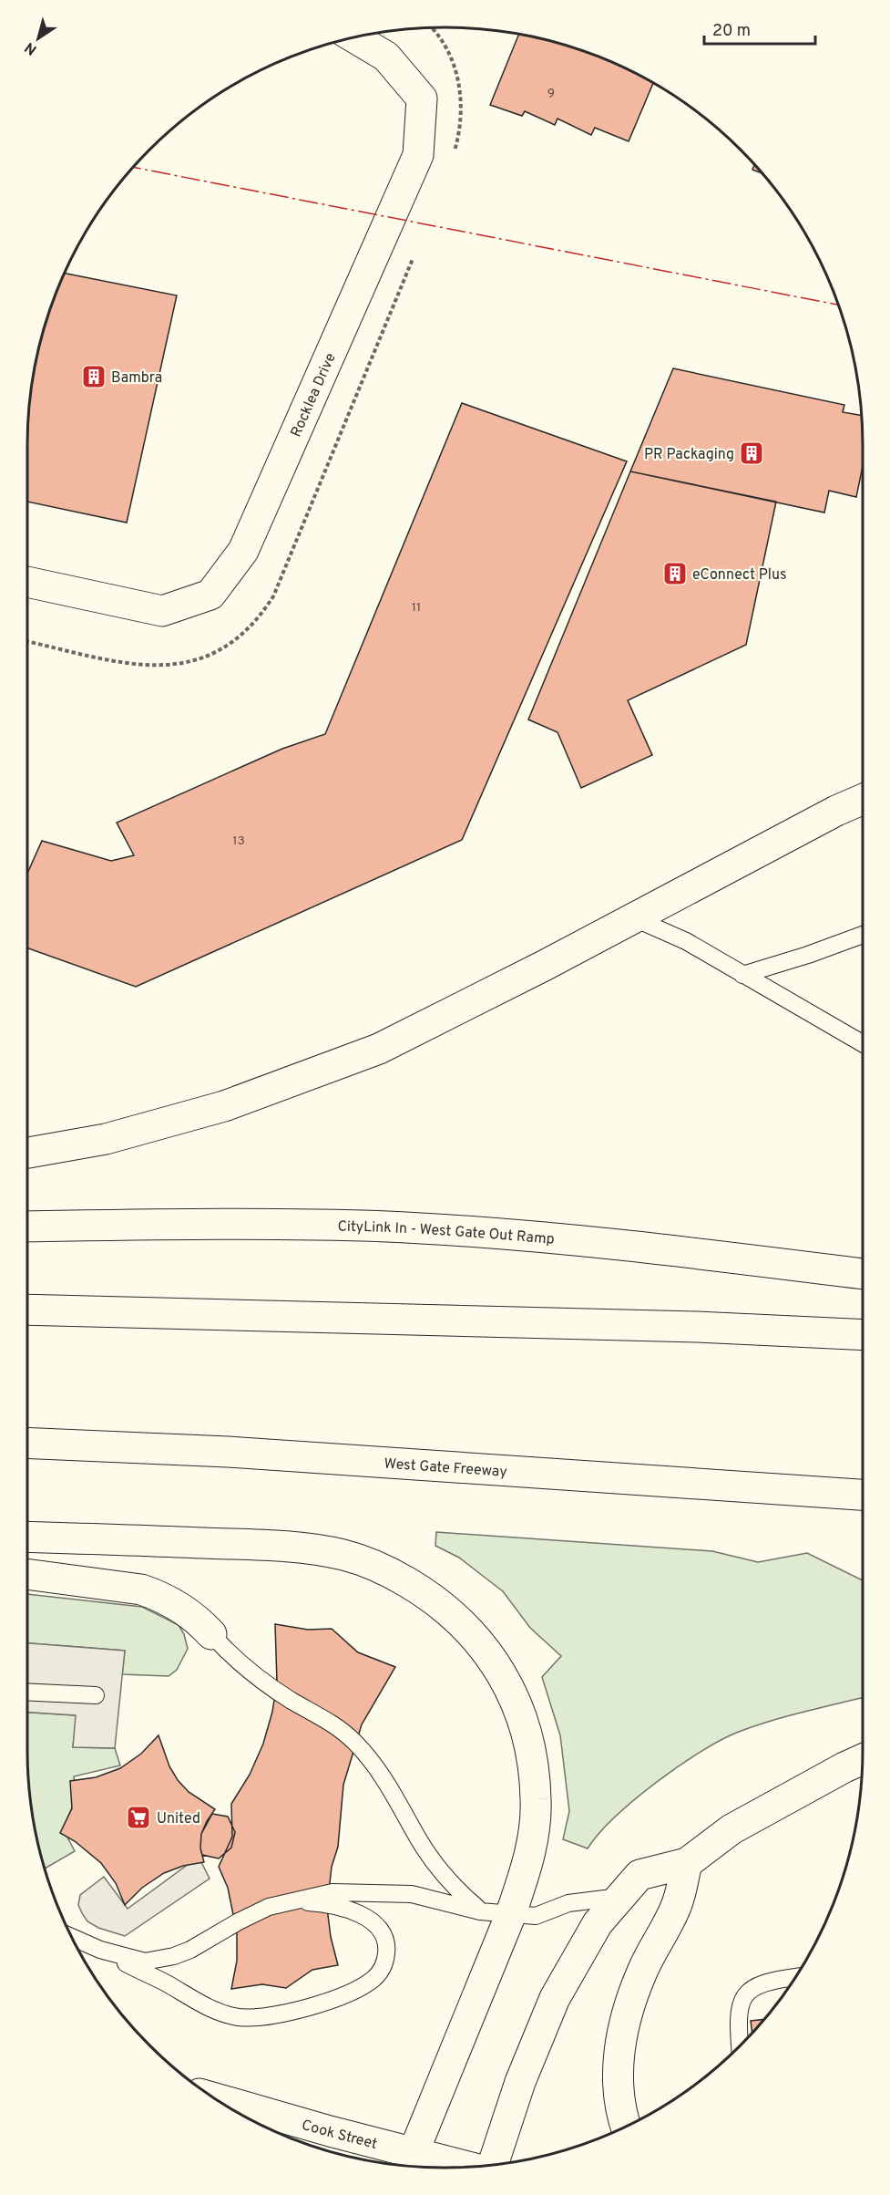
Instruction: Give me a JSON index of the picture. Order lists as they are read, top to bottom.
{
  "streets": {
    "main road": [
      "Rocklea Drive",
      "CityLink In - West Gate Out Ramp",
      "West Gate Freeway",
      "Cook Street"
    ]
  },
  "places": {
    "building": ["Bambra", "PR Packaging", "eConnect Plus"],
    "supermarket": ["United"]
  },
  "house_numbers": ["9", "11", "13"],
  "scale_bar": "20 m",
  "north": "bottom left"
}
